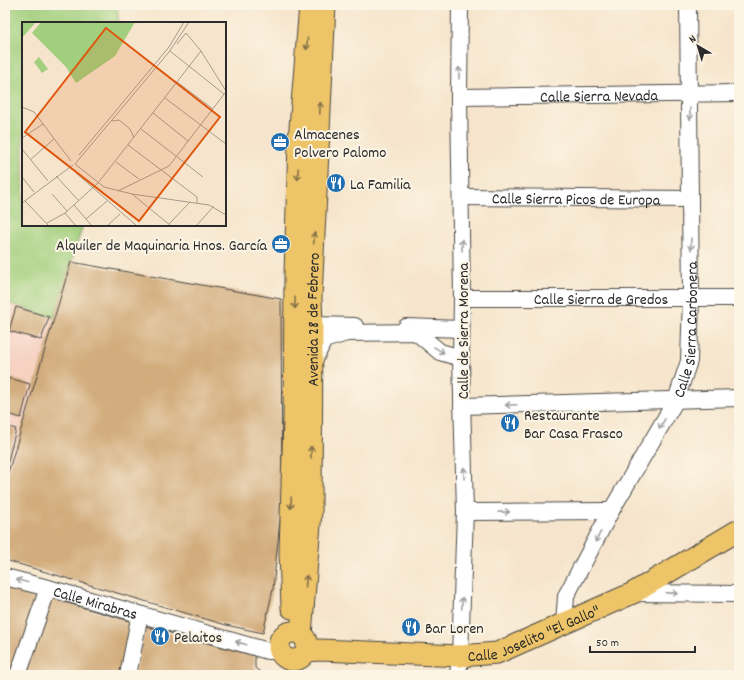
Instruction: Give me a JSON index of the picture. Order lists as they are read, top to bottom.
{
  "streets": {
    "main road": ["Avenida 28 de Febrero", "Calle Joselito \"El Gallo\""],
    "street": [
      "Calle Sierra Nevada",
      "Calle Sierra Picos de Europa",
      "Calle Sierra de Gredos",
      "Calle Sierra Carbonera",
      "Calle de Sierra Morena",
      "Calle Mirabras"
    ]
  },
  "crossings": [
    ["Calle Sierra Nevada", "Calle Sierra Carbonera"],
    ["Calle Sierra Nevada", "Calle de Sierra Morena"],
    ["Calle Sierra Picos de Europa", "Calle Sierra Carbonera"],
    ["Calle Sierra Picos de Europa", "Calle de Sierra Morena"],
    ["Calle Sierra de Gredos", "Calle Sierra Carbonera"],
    ["Calle Sierra de Gredos", "Calle de Sierra Morena"],
    ["Avenida 28 de Febrero", "Calle Mirabras"],
    ["Avenida 28 de Febrero", "Calle Joselito \"El Gallo\""],
    ["Calle Sierra Carbonera", "Calle Joselito \"El Gallo\""],
    ["Calle de Sierra Morena", "Calle Joselito \"El Gallo\""],
    ["Calle Mirabras", "Calle Joselito \"El Gallo\""]
  ],
  "one_way": ["Calle Sierra Carbonera", "Calle de Sierra Morena", "Calle Mirabras"],
  "places": {
    "office": ["Almacenes Polvero Palomo", "Alquiler de Maquinaria Hnos. García"],
    "restaurant": [
      "La Familia",
      "Restaurante Bar Casa Frasco",
      "Bar Loren",
      "Pelaitos"
    ]
  },
  "scale_bar": "50 m",
  "north": "top left"
}
